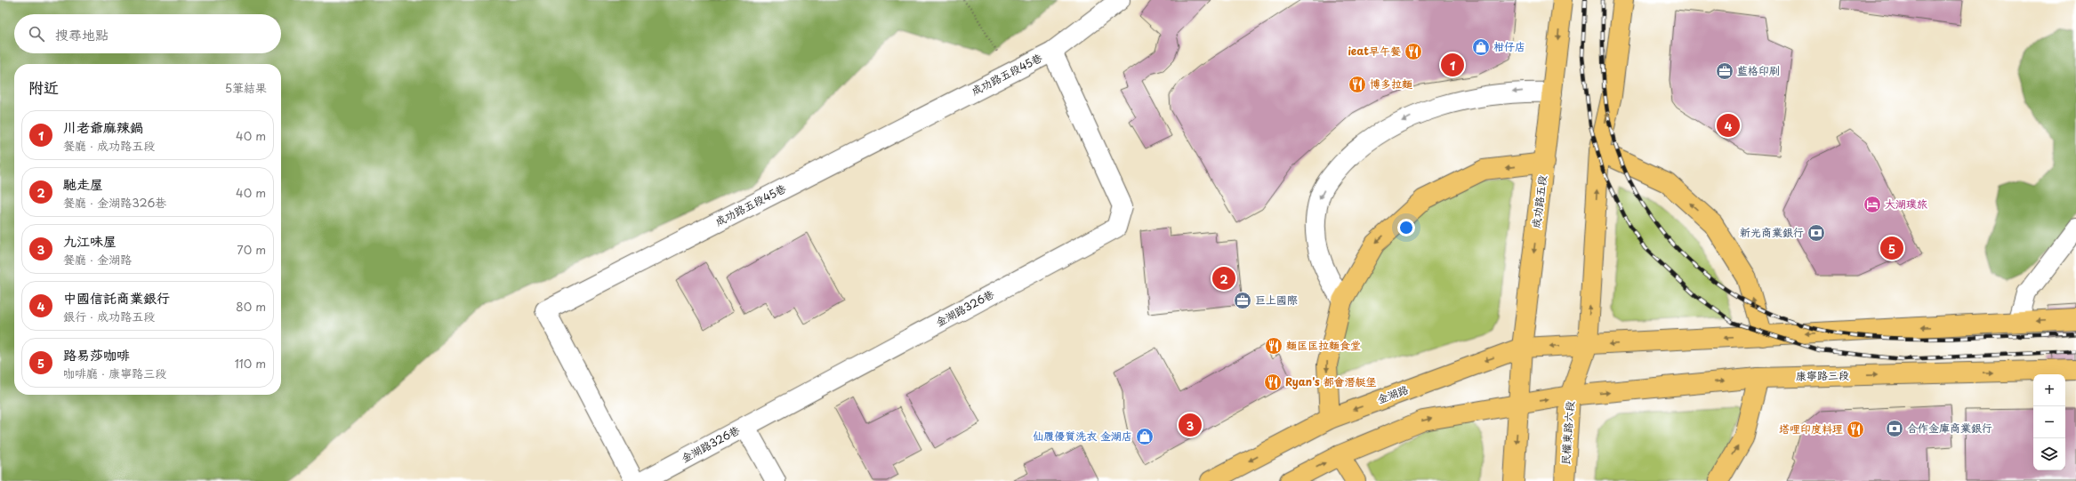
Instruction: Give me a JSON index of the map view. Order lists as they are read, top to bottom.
{
  "streets": {
    "main road": [
      "成功路五段",
      "康寧路三段",
      "金湖路",
      "民權東路六段"
    ],
    "street": ["成功路五段45巷", "金湖路326巷"]
  },
  "crossings": [
    ["成功路五段45巷", "金湖路326巷"],
    ["成功路五段", "金湖路"],
    ["康寧路三段", "民權東路六段"],
    ["金湖路", "民權東路六段"]
  ],
  "places": {
    "shop": ["柑仔店", "仙履優質洗衣 金湖店"],
    "restaurant": [
      "ieat早午餐",
      "博多拉麵",
      "麵匡匡拉麵食堂",
      "Ryan's 都會潛艇堡",
      "塔哩印度料理"
    ],
    "office": ["藍格印刷", "巨上國際"],
    "hotel": ["大湖璞旅"],
    "bank": ["新光商業銀行", "合作金庫商業銀行"]
  },
  "page": {
    "search": "搜尋地點",
    "pins": [
      "1",
      "4",
      "5",
      "2",
      "3"
    ],
    "heading": ["附近", "5筆結果"],
    "list": [
      {
        "mark": "1",
        "name": "川老爺麻辣鍋",
        "note": "餐廳 · 成功路五段",
        "value": "40 m"
      },
      {
        "mark": "2",
        "name": "馳走屋",
        "note": "餐廳 · 金湖路326巷",
        "value": "40 m"
      },
      {
        "mark": "3",
        "name": "九江味屋",
        "note": "餐廳 · 金湖路",
        "value": "70 m"
      },
      {
        "mark": "4",
        "name": "中國信託商業銀行",
        "note": "銀行 · 成功路五段",
        "value": "80 m"
      },
      {
        "mark": "5",
        "name": "路易莎咖啡",
        "note": "咖啡廳 · 康寧路三段",
        "value": "110 m"
      }
    ],
    "map_buttons": ["+", "−"]
  }
}
